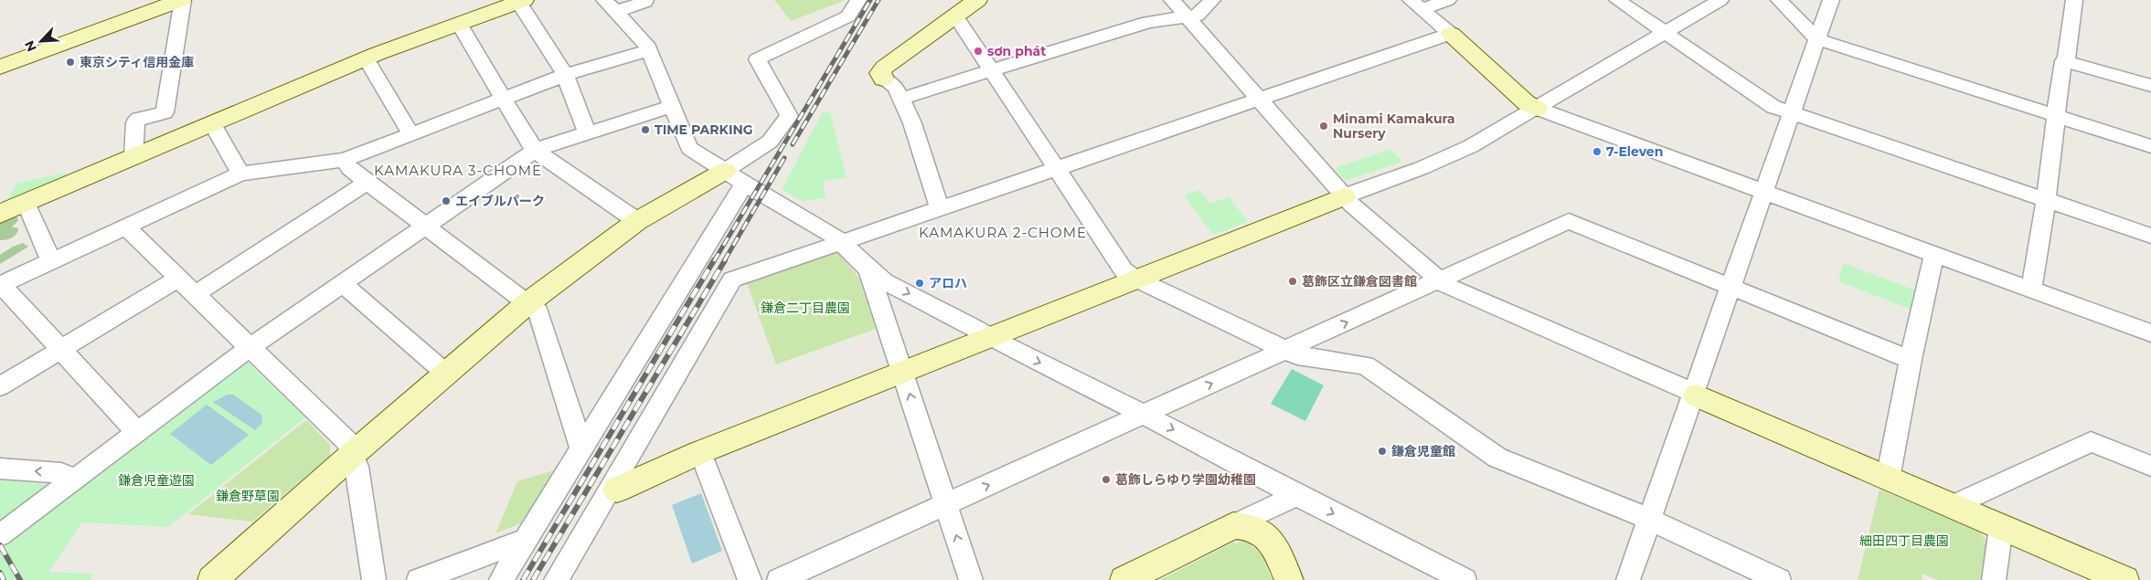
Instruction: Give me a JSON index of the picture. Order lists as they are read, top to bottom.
{
  "districts": ["KAMAKURA 3-CHOME", "KAMAKURA 2-CHOME"],
  "parks": [
    "鎌倉二丁目農園",
    "鎌倉児童遊園",
    "鎌倉野草園",
    "細田四丁目農園"
  ],
  "places": [
    "sơn phát",
    "東京シティ信用金庫",
    "Minami Kamakura Nursery",
    "TIME PARKING",
    "7-Eleven",
    "エイブルパーク",
    "葛飾区立鎌倉図書館",
    "アロハ",
    "鎌倉児童館",
    "葛飾しらゆり学園幼稚園"
  ],
  "north": "bottom left"
}
